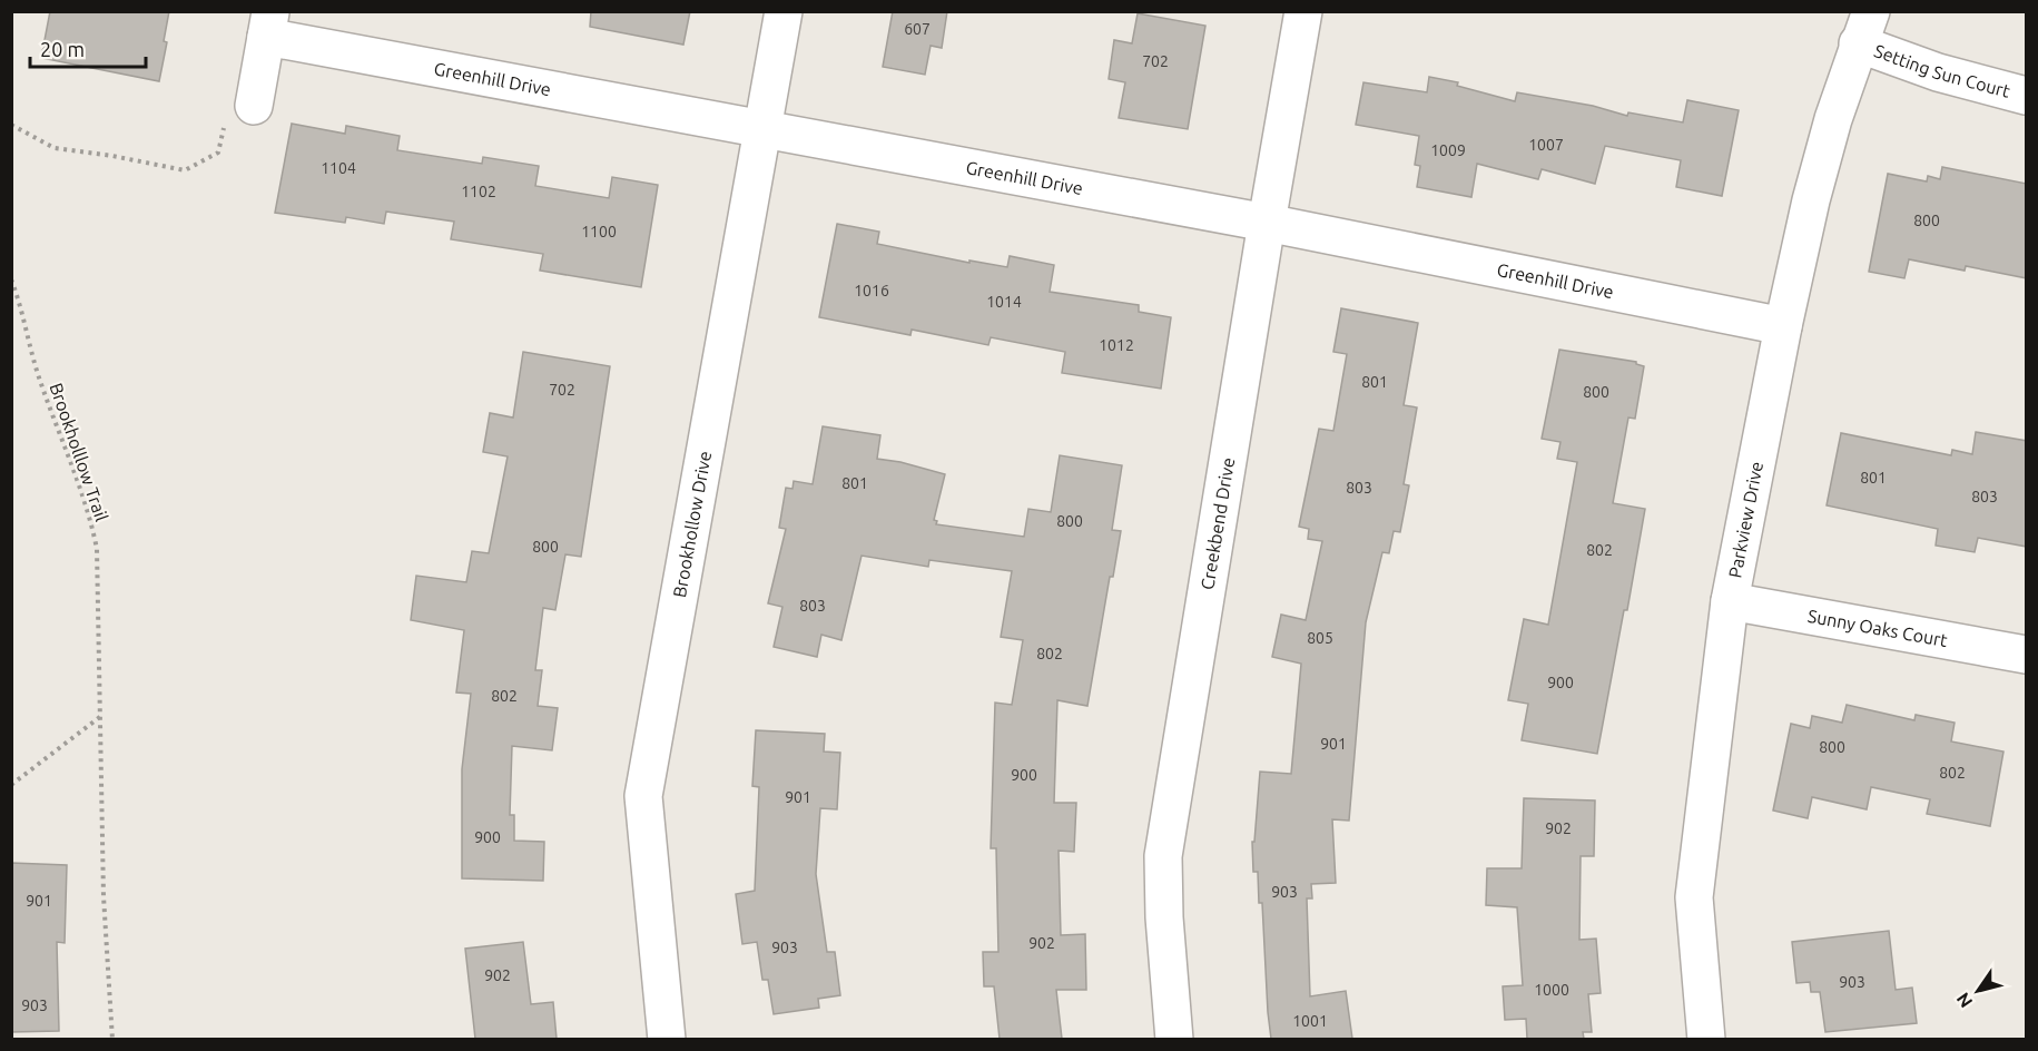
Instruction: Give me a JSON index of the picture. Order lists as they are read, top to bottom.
{
  "streets": {
    "street": [
      "Setting Sun Court",
      "Greenhill Drive",
      "Parkview Drive",
      "Brookhollow Drive",
      "Creekbend Drive",
      "Sunny Oaks Court"
    ],
    "path": ["Brookholllow Trail"]
  },
  "crossings": [
    ["Setting Sun Court", "Parkview Drive"],
    ["Greenhill Drive", "Parkview Drive"],
    ["Greenhill Drive", "Brookhollow Drive"],
    ["Greenhill Drive", "Creekbend Drive"],
    ["Parkview Drive", "Sunny Oaks Court"]
  ],
  "house_numbers": [
    "607",
    "702",
    "1007",
    "1009",
    "1104",
    "1102",
    "800",
    "1100",
    "1016",
    "1014",
    "1012",
    "801",
    "702",
    "800",
    "801",
    "801",
    "803",
    "803",
    "800",
    "800",
    "802",
    "803",
    "805",
    "802",
    "900",
    "802",
    "901",
    "800",
    "802",
    "900",
    "901",
    "902",
    "900",
    "903",
    "901",
    "902",
    "903",
    "902",
    "903",
    "1000",
    "903",
    "1001"
  ],
  "scale_bar": "20 m",
  "north": "bottom left"
}
